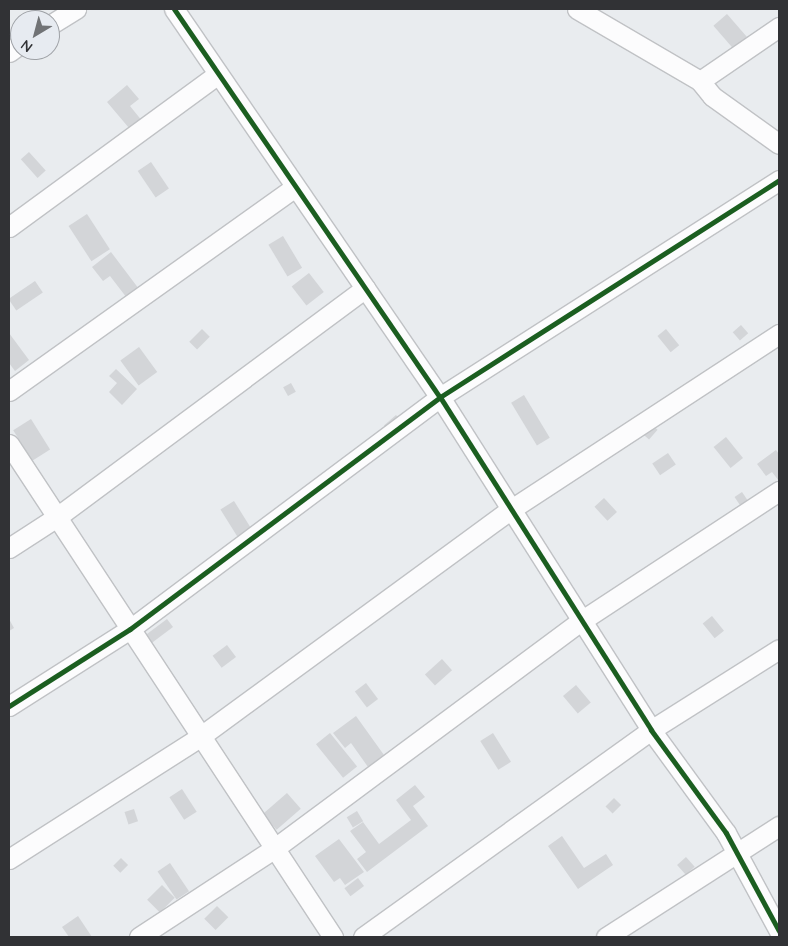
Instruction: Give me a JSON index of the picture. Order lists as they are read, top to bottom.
{
  "north": "bottom left"
}
